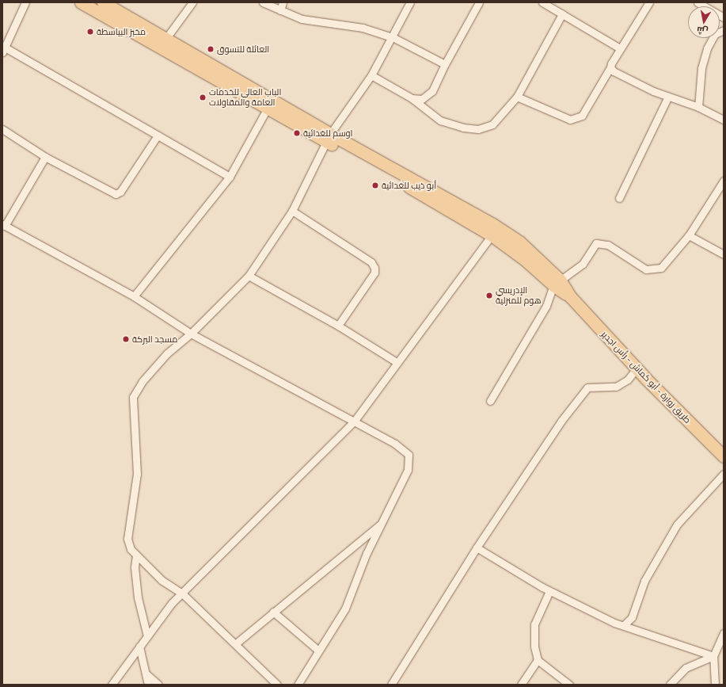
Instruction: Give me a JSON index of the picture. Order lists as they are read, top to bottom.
{
  "streets": {
    "main road": ["طريق زوارة - أبو كماش - رأس اجدير"]
  },
  "places": [
    "مخبز البياسطة",
    "العائلة للتسوق",
    "الباب العالي للخدمات العامة والمقاولات",
    "اوسم للغدائية",
    "أبو ذيب للغدائية",
    "الإدريسي هوم للمنزلية",
    "مسجد البركة"
  ],
  "north": "bottom"
}
